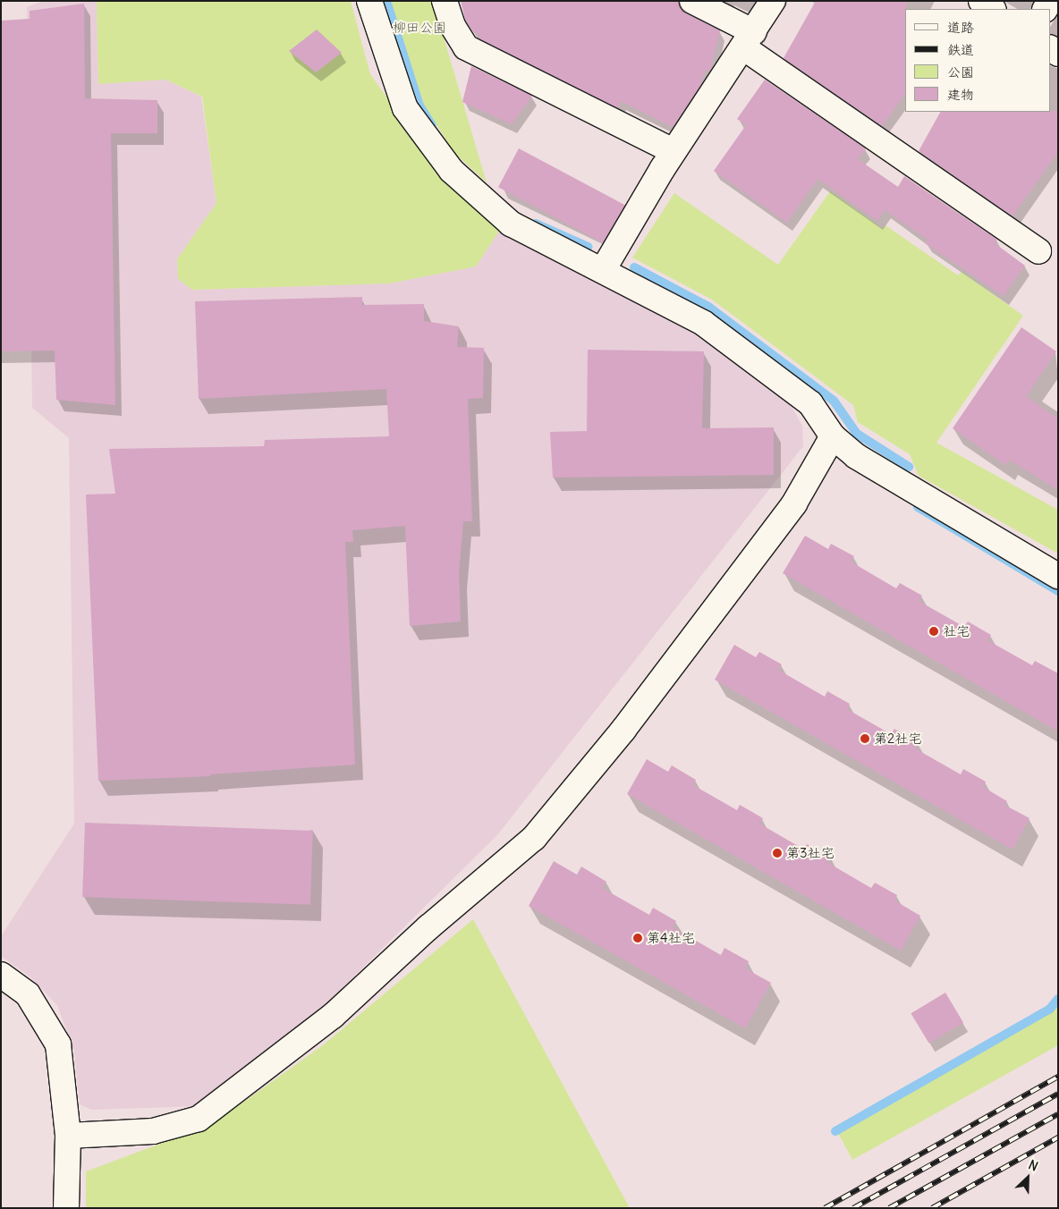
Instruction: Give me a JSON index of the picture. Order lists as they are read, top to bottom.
{
  "parks": ["柳田公園"],
  "places": [
    "社宅",
    "第2社宅",
    "第3社宅",
    "第4社宅"
  ],
  "legend": [
    "道路",
    "鉄道",
    "公園",
    "建物"
  ],
  "north": "top right"
}
